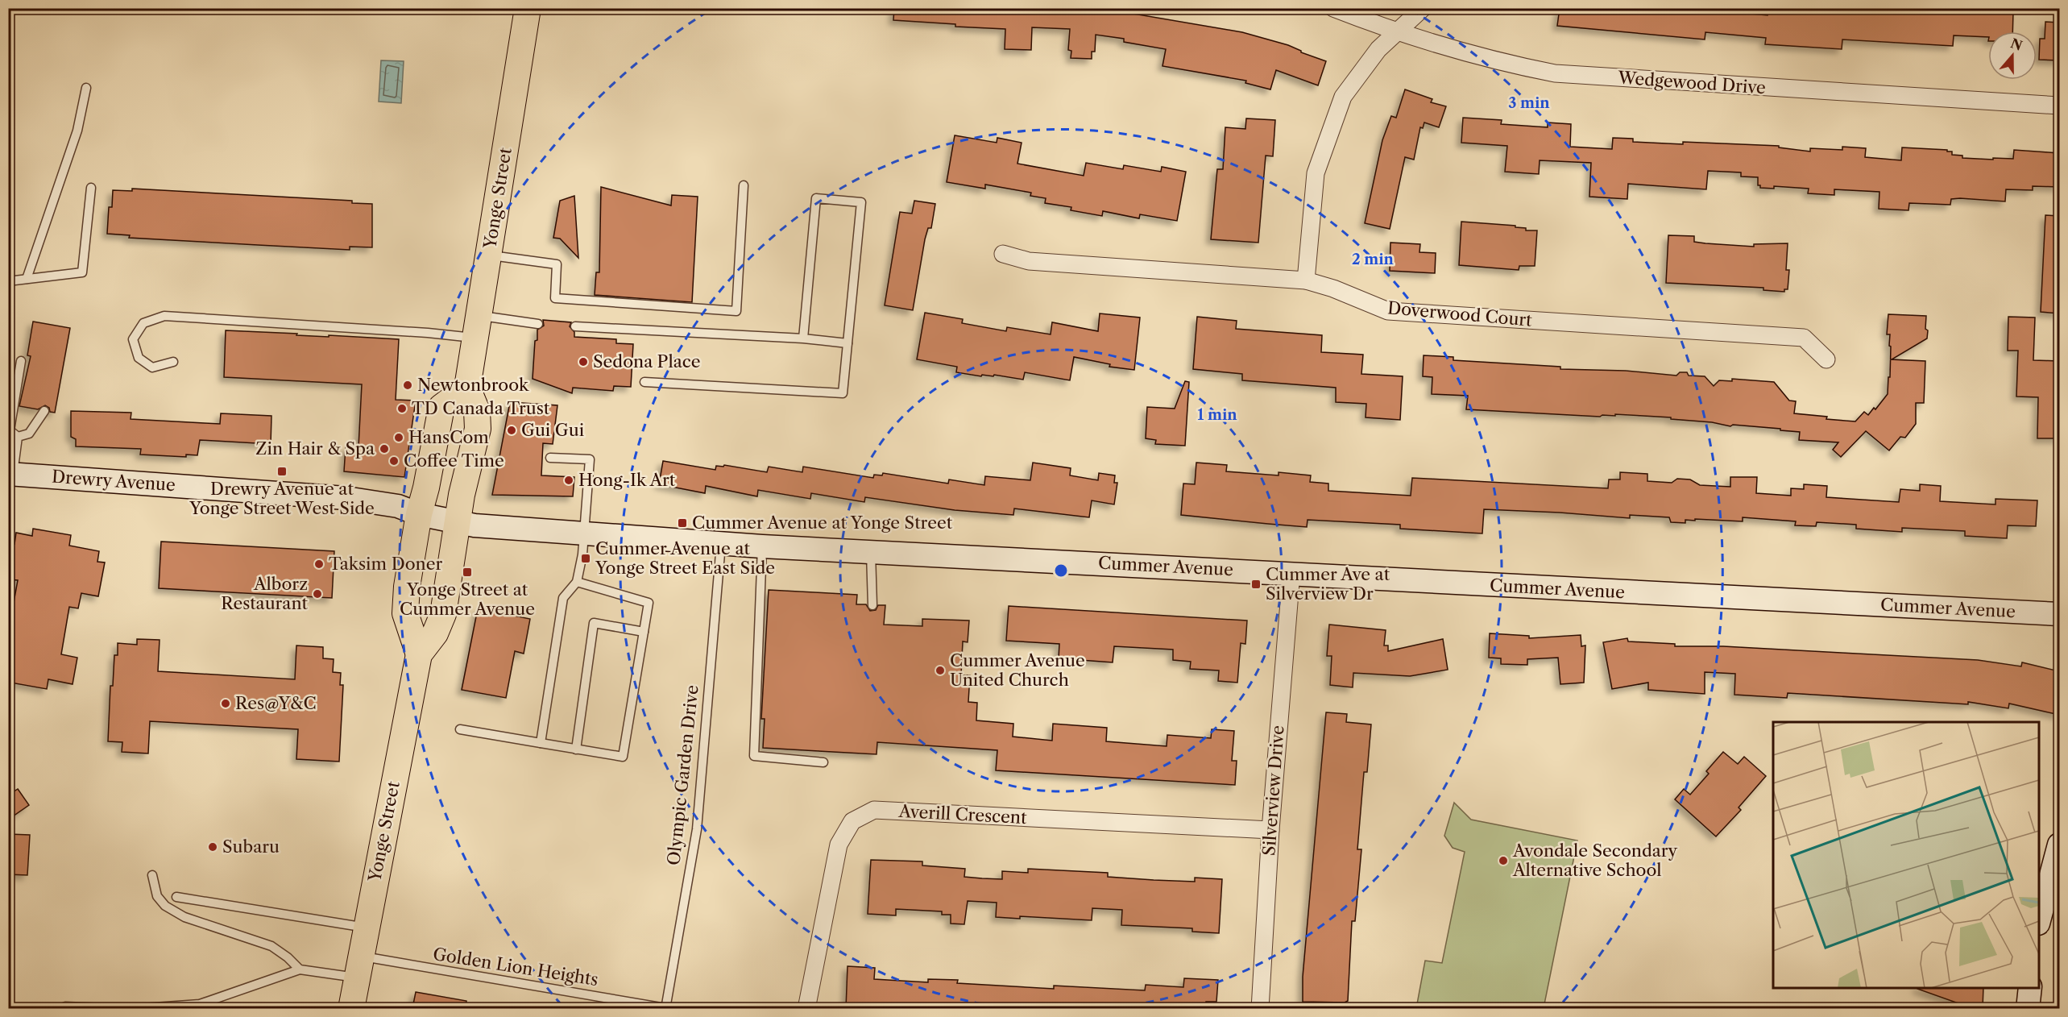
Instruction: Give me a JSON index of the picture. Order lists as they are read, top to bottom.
{
  "streets": {
    "main road": ["Yonge Street"],
    "street": [
      "Wedgewood Drive",
      "Doverwood Court",
      "Drewry Avenue",
      "Cummer Avenue",
      "Silverview Drive",
      "Averill Crescent"
    ],
    "lane": ["Olympic Garden Drive", "Golden Lion Heights"]
  },
  "crossings": [
    ["Yonge Street", "Drewry Avenue"],
    ["Yonge Street", "Cummer Avenue"],
    ["Yonge Street", "Golden Lion Heights"],
    ["Drewry Avenue", "Cummer Avenue"],
    ["Cummer Avenue", "Olympic Garden Drive"],
    ["Cummer Avenue", "Silverview Drive"],
    ["Olympic Garden Drive", "Golden Lion Heights"],
    ["Silverview Drive", "Averill Crescent"]
  ],
  "places": {
    "other": [
      "Sedona Place",
      "Newtonbrook",
      "TD Canada Trust",
      "Gui Gui",
      "HansCom",
      "Zin Hair & Spa",
      "Coffee Time",
      "Hong-Ik Art",
      "Taksim Doner",
      "Alborz Restaurant",
      "Cummer Avenue United Church",
      "Res@Y&C",
      "Subaru",
      "Avondale Secondary Alternative School"
    ],
    "transit": [
      "Drewry Avenue at Yonge Street West Side",
      "Cummer Avenue at Yonge Street",
      "Cummer Avenue at Yonge Street East Side",
      "Yonge Street at Cummer Avenue",
      "Cummer Ave at Silverview Dr"
    ]
  },
  "north": "top",
  "rings": ["3 min", "2 min", "1 min"]
}
